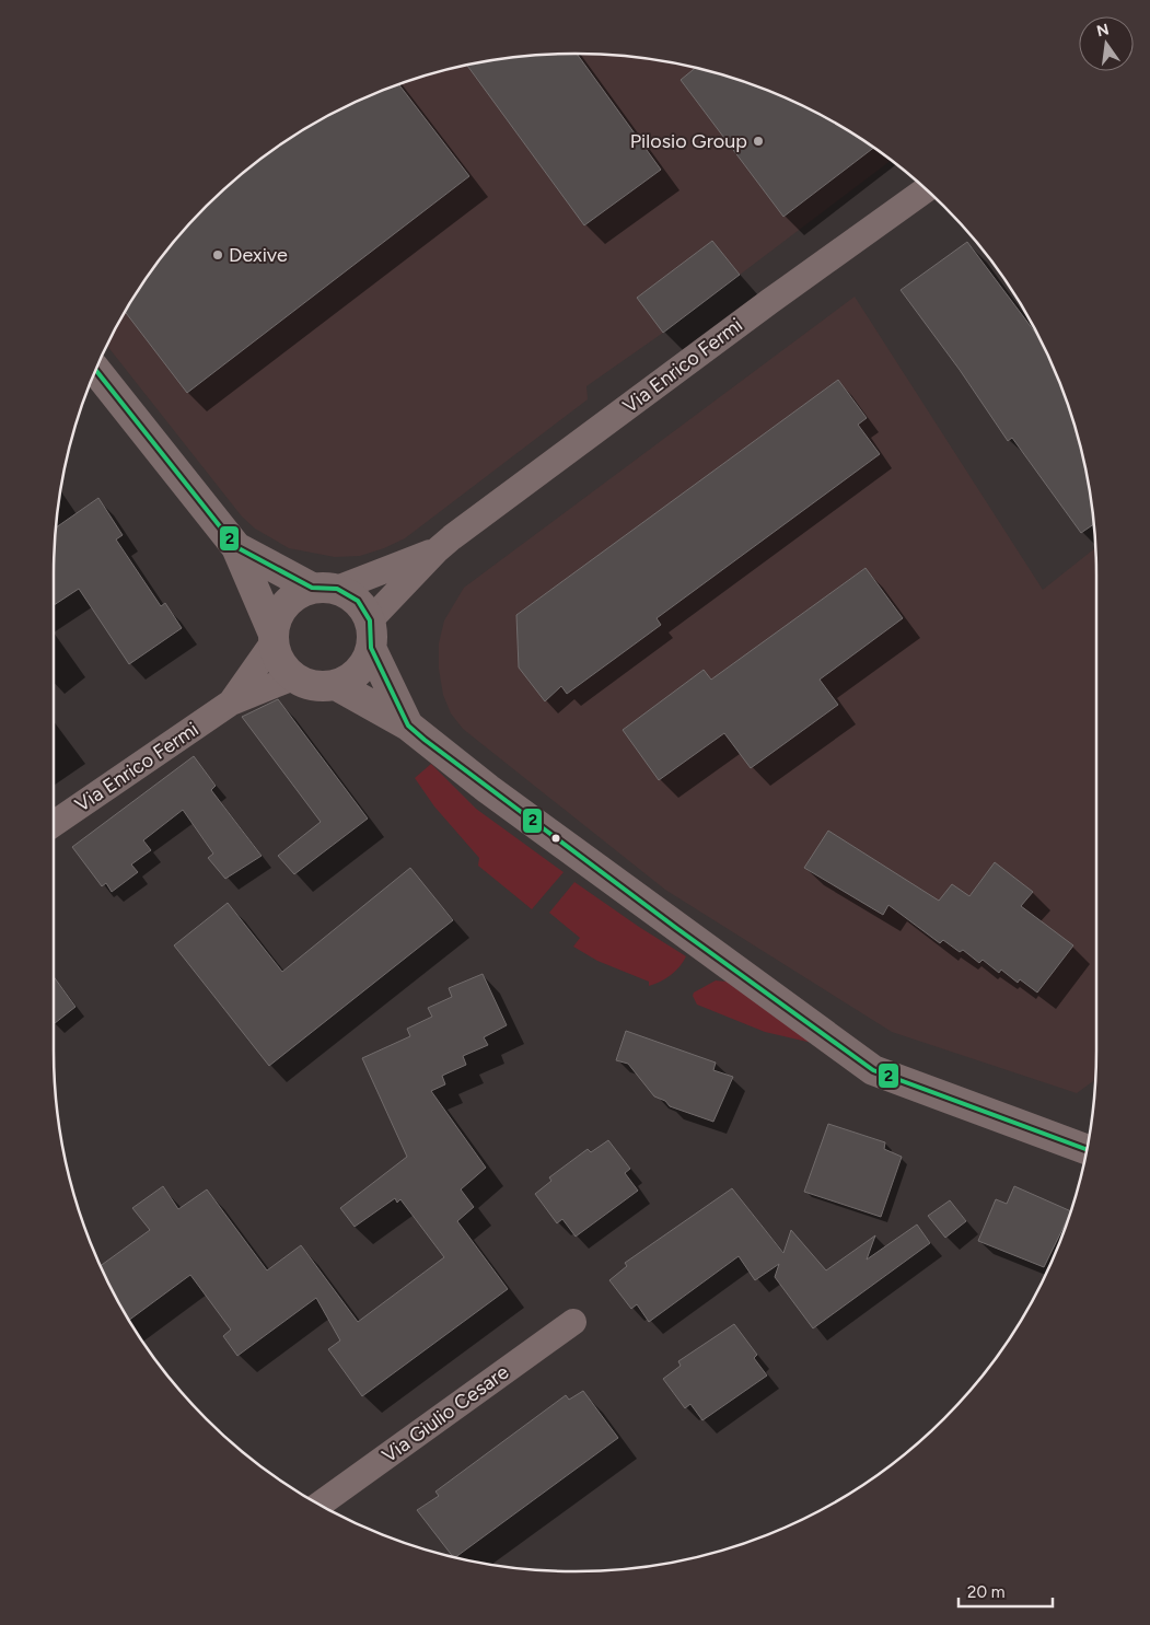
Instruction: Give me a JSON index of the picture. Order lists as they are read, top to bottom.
{
  "streets": {
    "street": ["Via Enrico Fermi", "Via Giulio Cesare"]
  },
  "places": ["Pilosio Group", "Dexive"],
  "lines": ["transit line 2"],
  "scale_bar": "20 m",
  "north": "top"
}
